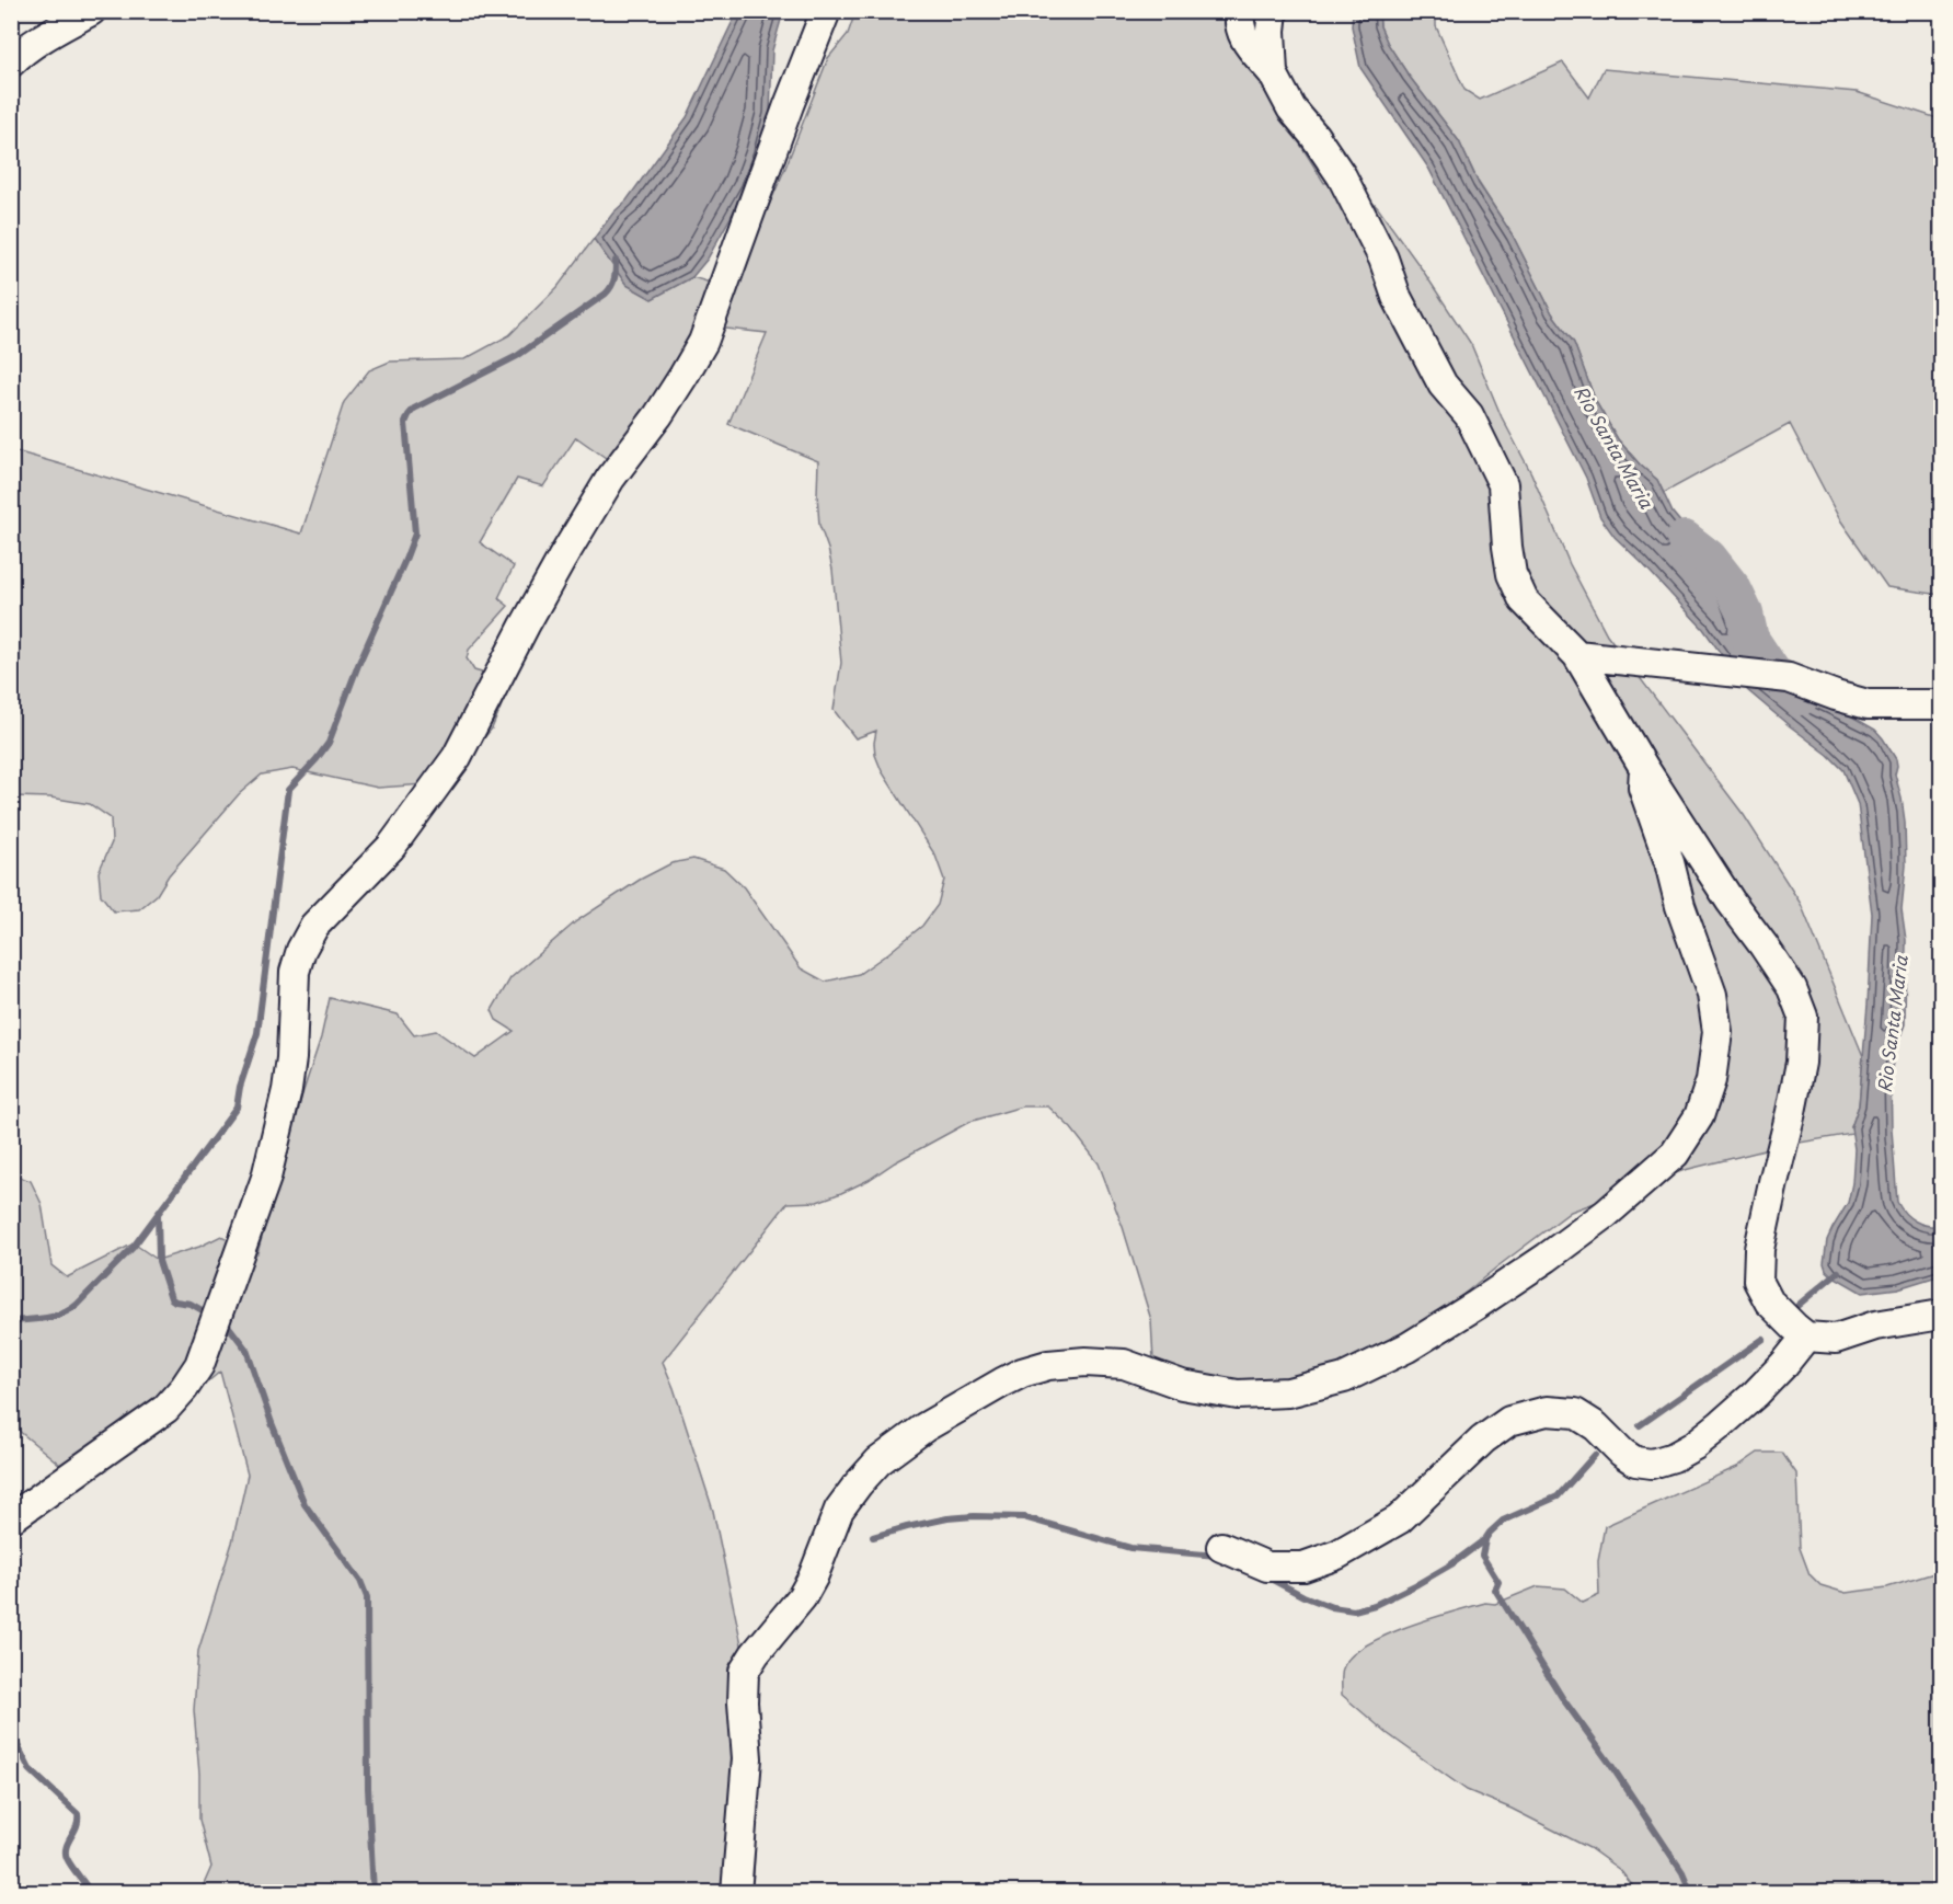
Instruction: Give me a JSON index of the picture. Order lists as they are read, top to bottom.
{
  "water": ["Rio Santa Maria"]
}
